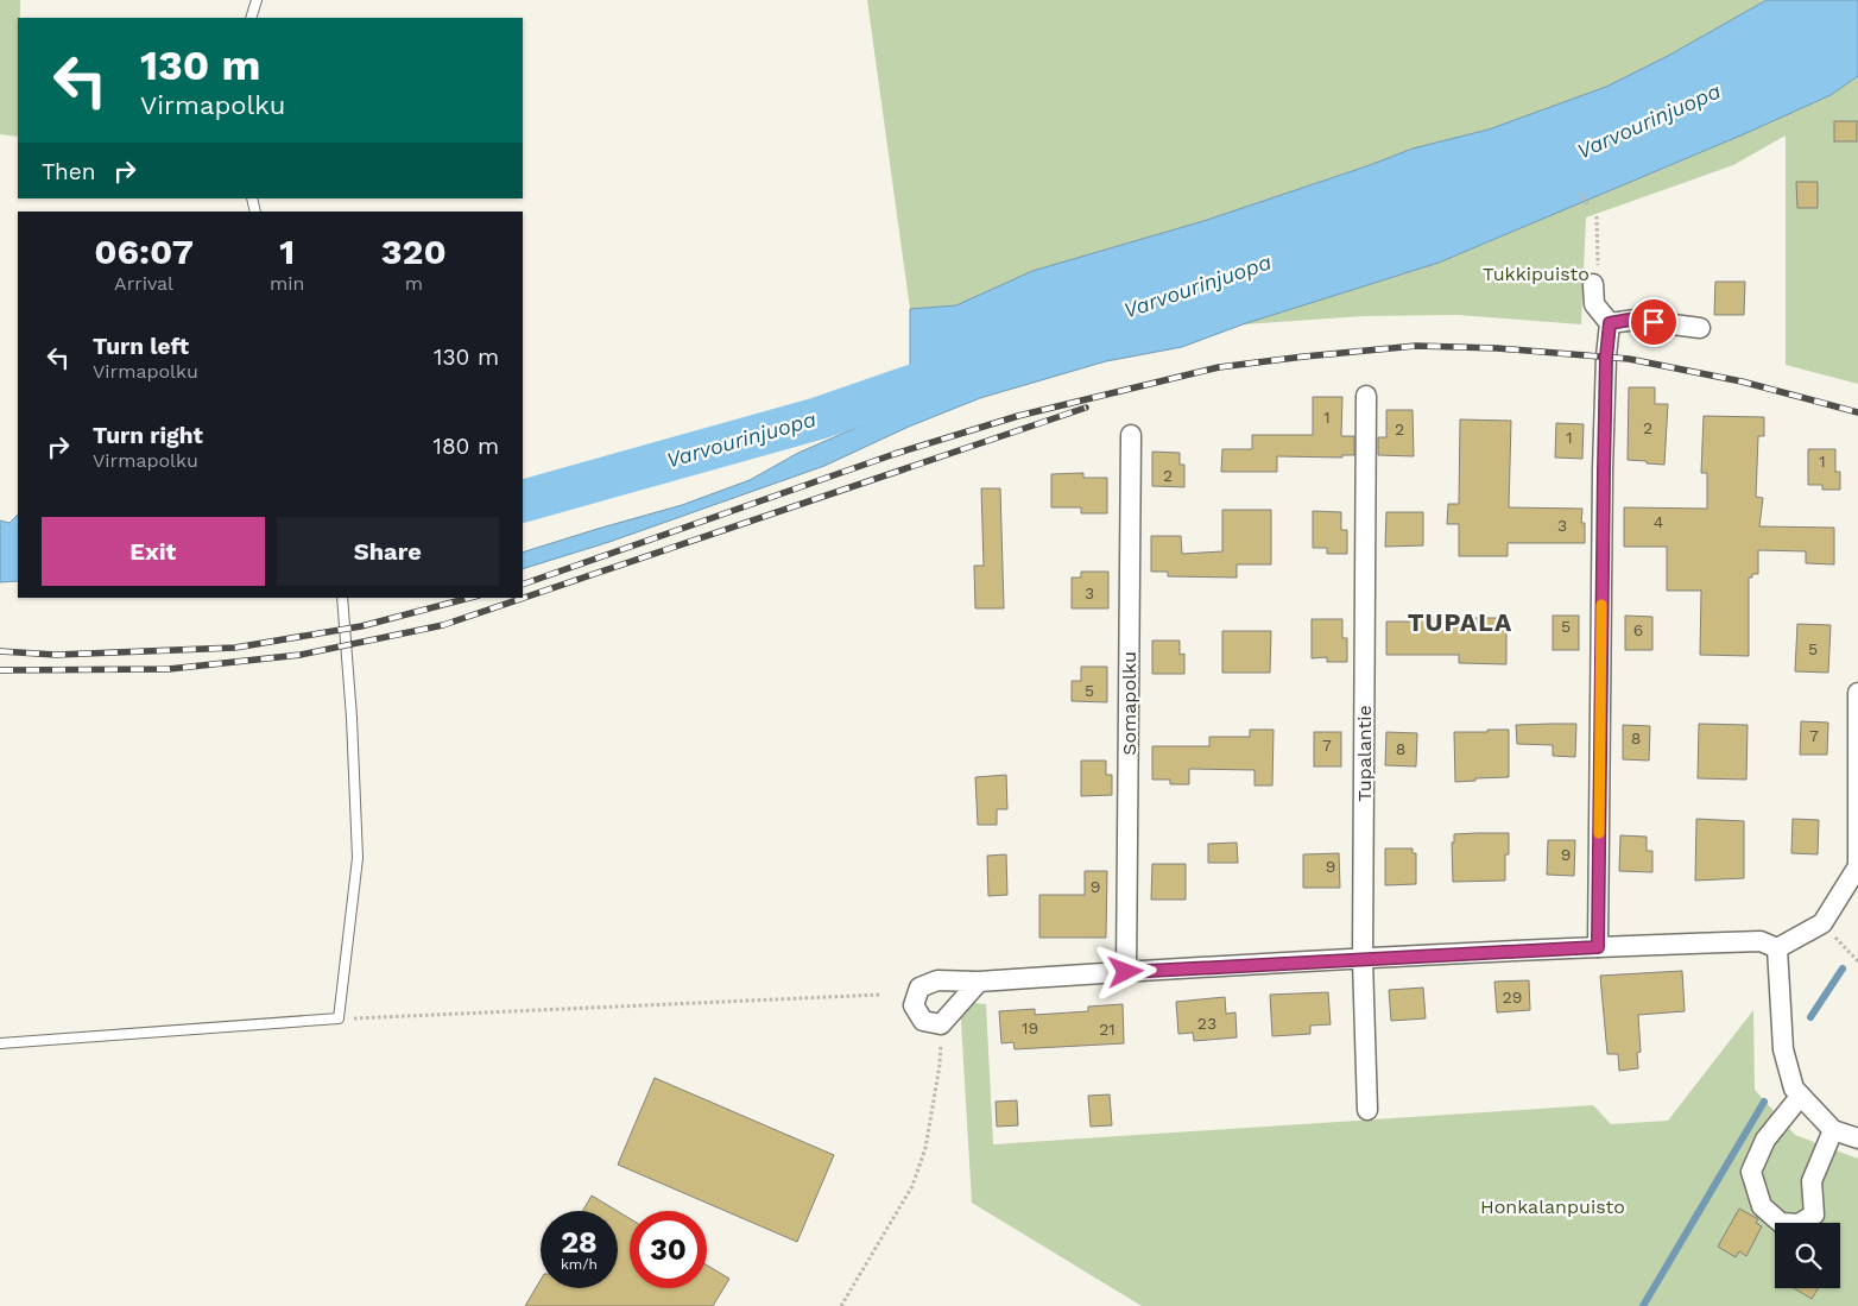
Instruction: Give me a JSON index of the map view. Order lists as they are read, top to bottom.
{
  "streets": {
    "street": ["Somapolku", "Tupalantie"]
  },
  "districts": ["TUPALA"],
  "water": ["Varvourinjuopa"],
  "parks": ["Tukkipuisto", "Honkalanpuisto"],
  "house_numbers": [
    "1",
    "2",
    "2",
    "1",
    "1",
    "2",
    "4",
    "3",
    "3",
    "5",
    "6",
    "5",
    "5",
    "7",
    "8",
    "7",
    "8",
    "9",
    "9",
    "9",
    "29",
    "23",
    "19",
    "21"
  ],
  "page": {
    "turn": ["130 m", "Virmapolku"],
    "then": "Then",
    "eta": [
      "06:07",
      "Arrival",
      "1",
      "min",
      "320",
      "m"
    ],
    "list": [
      {
        "name": "Turn left",
        "note": "Virmapolku",
        "value": "130 m"
      },
      {
        "name": "Turn right",
        "note": "Virmapolku",
        "value": "180 m"
      }
    ],
    "buttons": ["Exit", "Share"],
    "speed": "28 km/h",
    "limit": "30"
  }
}
